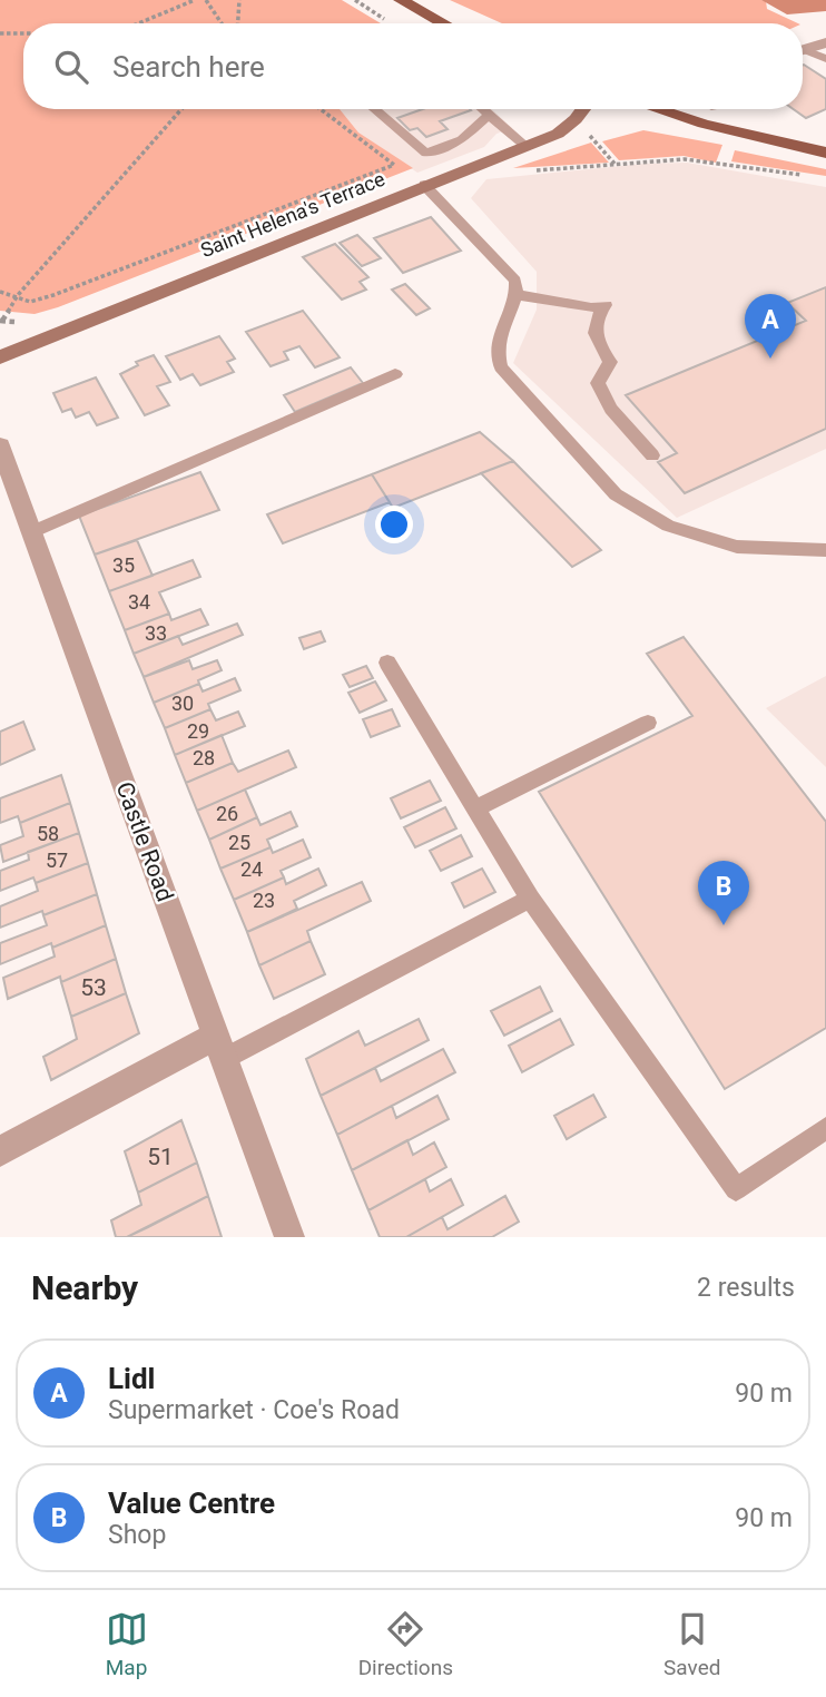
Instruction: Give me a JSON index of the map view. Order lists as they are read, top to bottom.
{
  "streets": {
    "main road": ["Saint Helena's Terrace"],
    "street": ["Castle Road"]
  },
  "house_numbers": [
    "35",
    "34",
    "33",
    "30",
    "29",
    "28",
    "26",
    "58",
    "25",
    "57",
    "24",
    "23",
    "53",
    "51"
  ],
  "page": {
    "search": "Search here",
    "pins": ["A", "B"],
    "heading": ["Nearby", "2 results"],
    "list": [
      {
        "mark": "A",
        "name": "Lidl",
        "note": "Supermarket · Coe's Road",
        "value": "90 m"
      },
      {
        "mark": "B",
        "name": "Value Centre",
        "note": "Shop",
        "value": "90 m"
      }
    ],
    "nav": ["Map", "Directions", "Saved"]
  }
}
